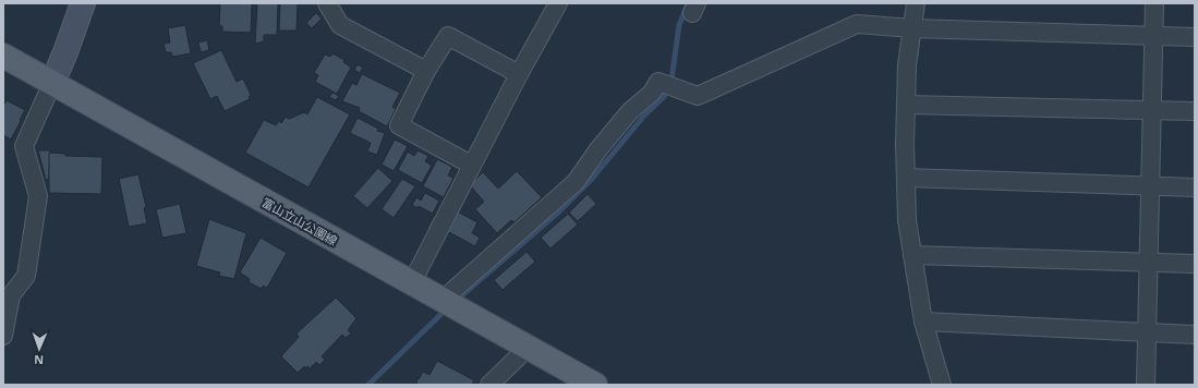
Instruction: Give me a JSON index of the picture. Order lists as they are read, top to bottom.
{
  "streets": {
    "main road": ["富山立山公園線"]
  },
  "north": "bottom"
}
